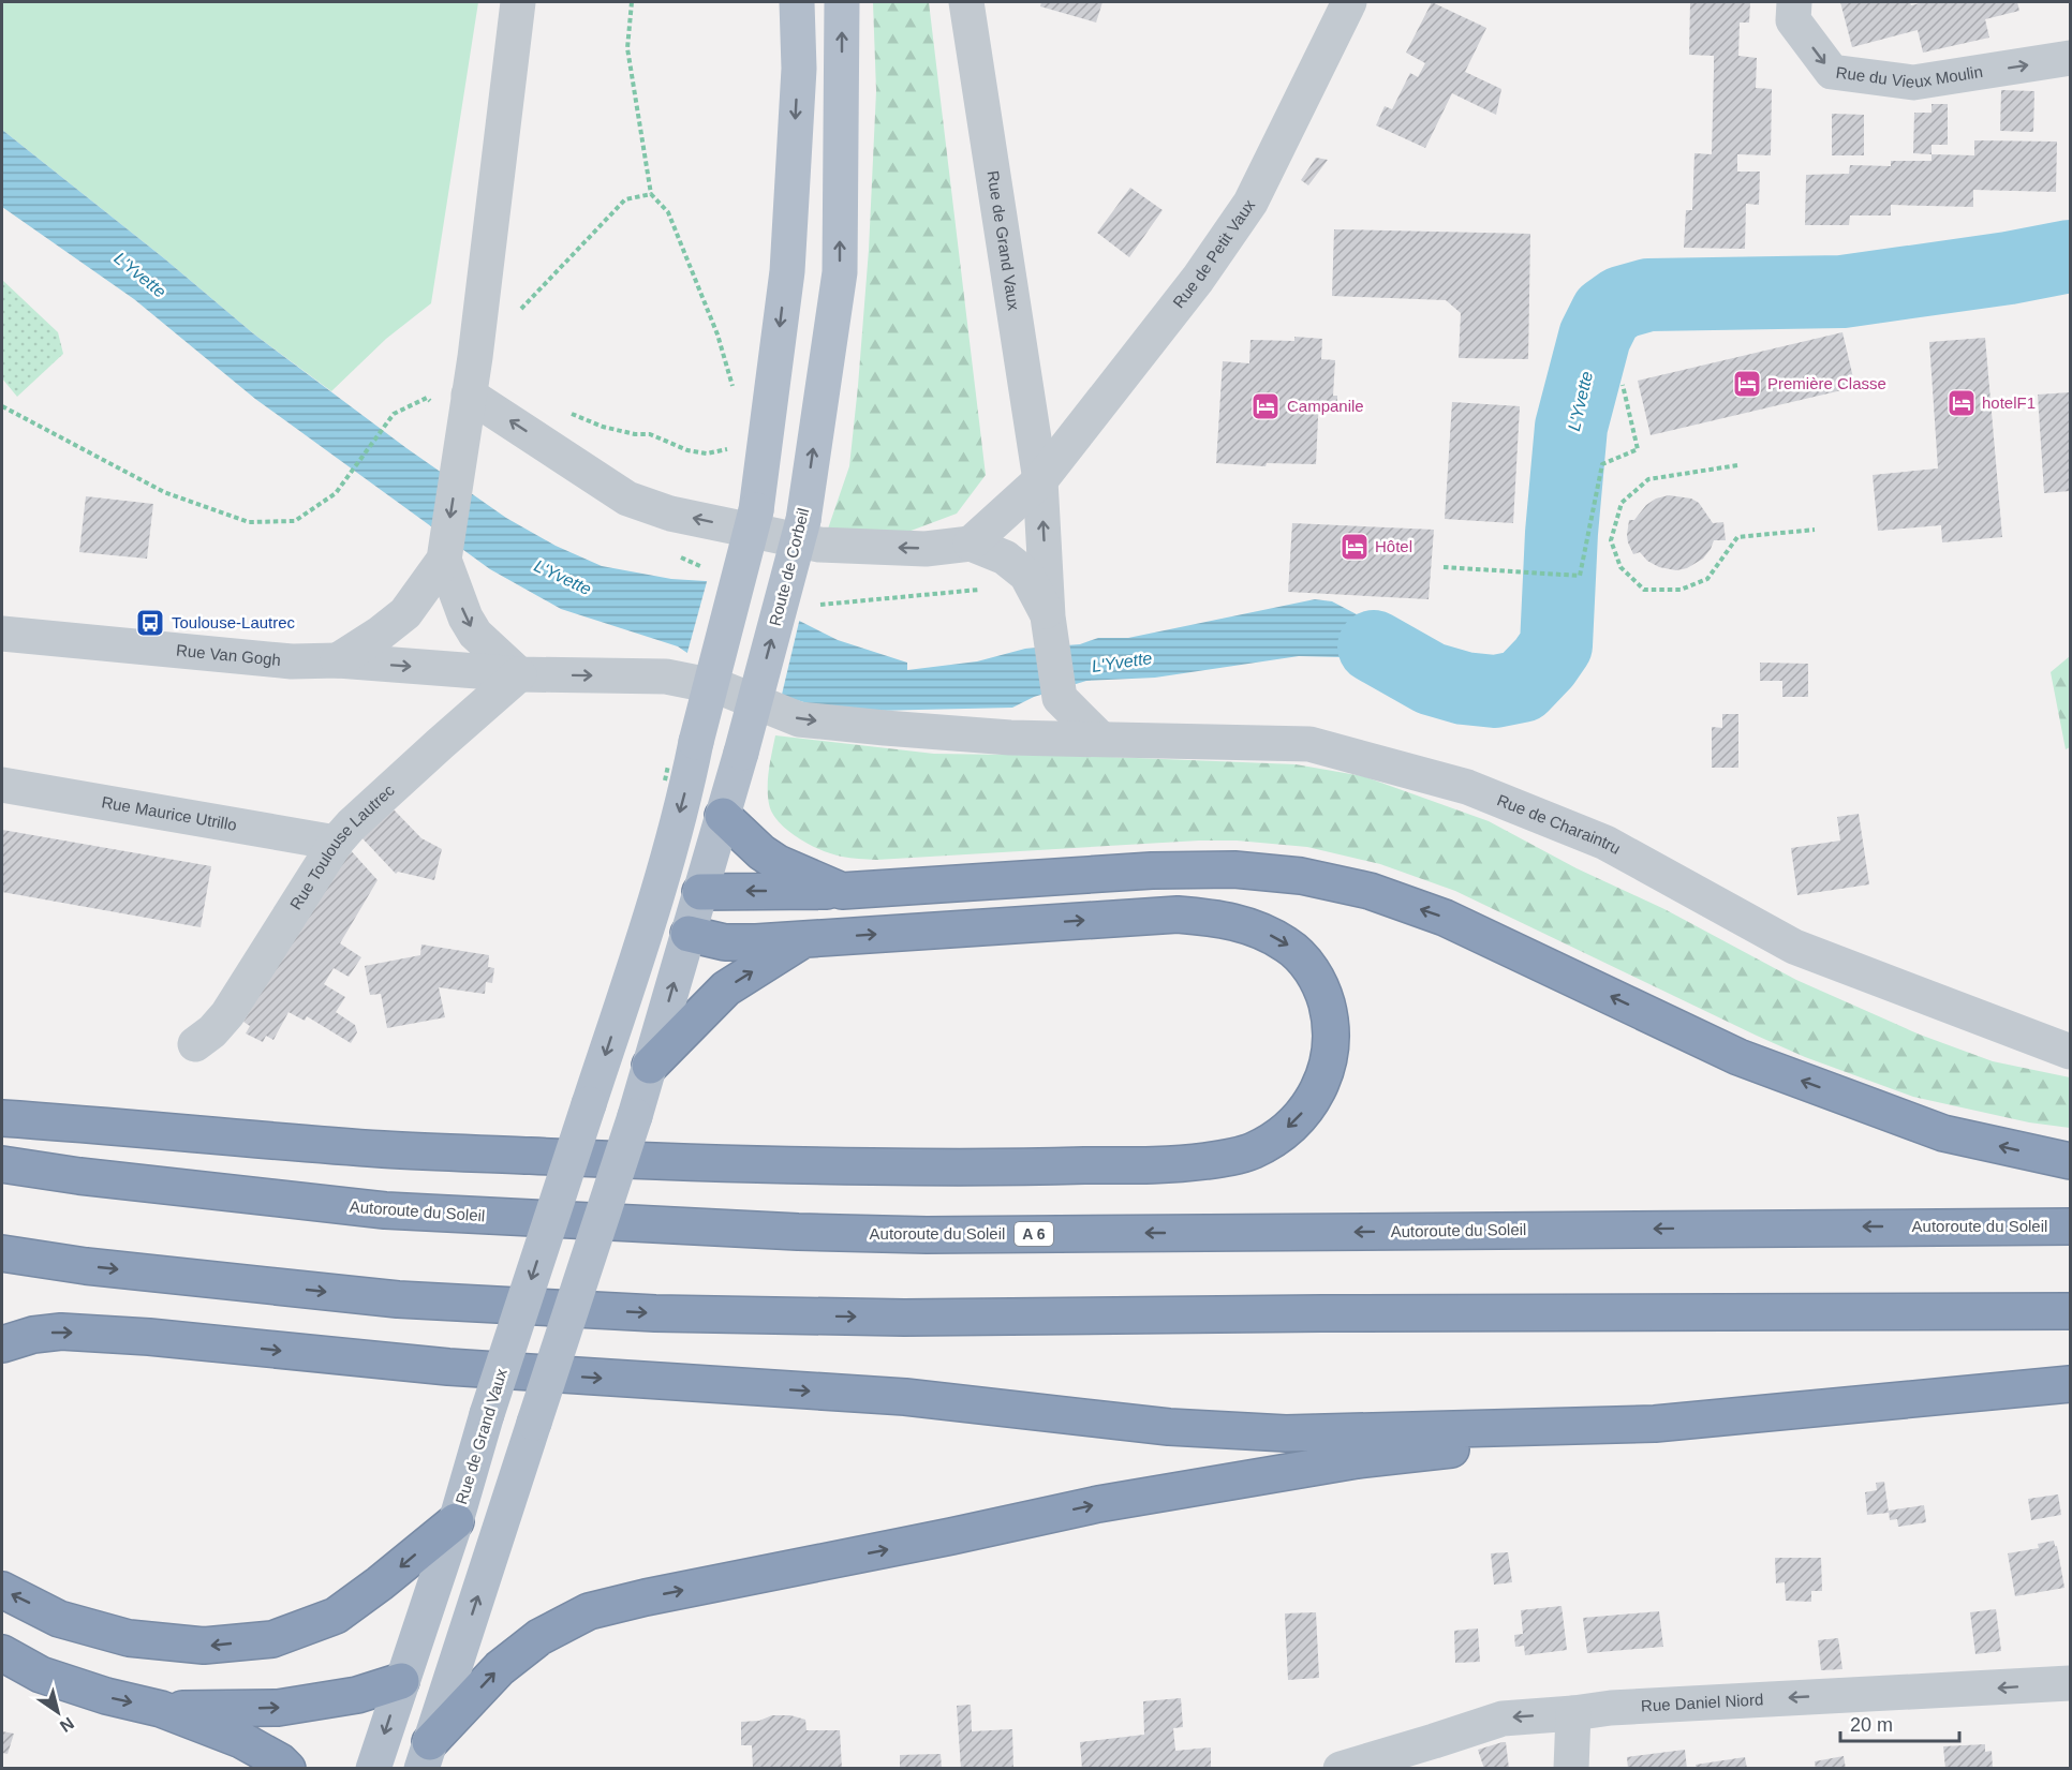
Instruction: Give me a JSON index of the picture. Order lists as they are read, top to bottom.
{
  "streets": {
    "highway": ["Autoroute du Soleil", "A 6"],
    "main road": ["Rue de Grand Vaux", "Route de Corbeil"],
    "street": [
      "Rue du Vieux Moulin",
      "Rue de Petit Vaux",
      "Rue Van Gogh",
      "Rue Maurice Utrillo",
      "Rue de Charaintru",
      "Rue Toulouse Lautrec",
      "Rue Daniel Niord"
    ]
  },
  "crossings": [
    ["Rue de Grand Vaux", "Rue de Petit Vaux"],
    ["Rue Van Gogh", "Rue de Charaintru"],
    ["Rue Van Gogh", "Rue Toulouse Lautrec"],
    ["Rue Maurice Utrillo", "Rue Toulouse Lautrec"],
    ["Rue de Charaintru", "Rue Toulouse Lautrec"]
  ],
  "one_way": ["Rue du Vieux Moulin", "Rue Daniel Niord"],
  "water": ["L'Yvette"],
  "places": {
    "hotel": [
      "Première Classe",
      "hotelF1",
      "Campanile",
      "Hôtel"
    ],
    "bus stop": ["Toulouse-Lautrec"]
  },
  "scale_bar": "20 m",
  "north": "bottom right"
}
